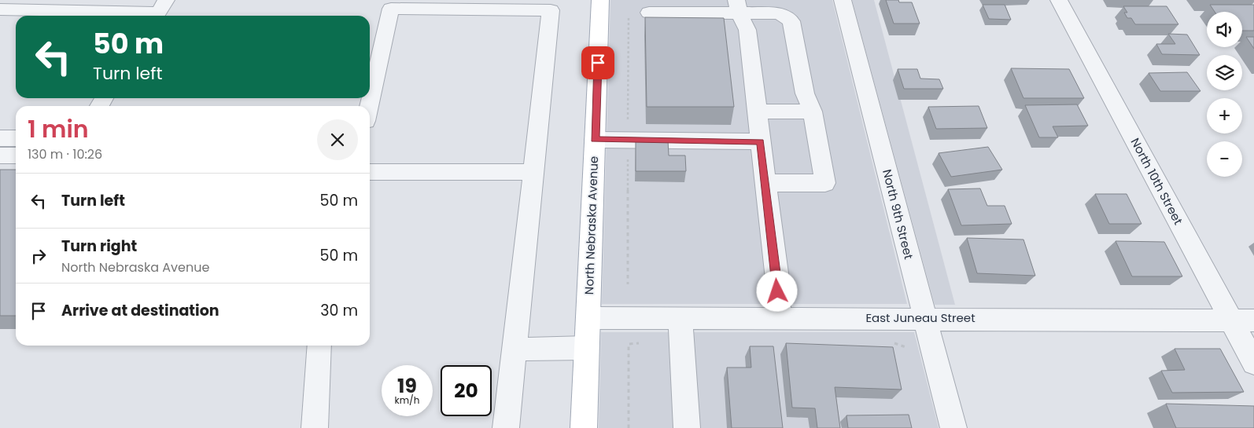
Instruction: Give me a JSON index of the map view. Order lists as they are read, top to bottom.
{
  "streets": {
    "main road": ["North Nebraska Avenue"],
    "street": ["North 10th Street", "North 9th Street", "East Juneau Street"]
  },
  "crossings": [
    ["North 10th Street", "East Juneau Street"],
    ["North 9th Street", "East Juneau Street"],
    ["North Nebraska Avenue", "East Juneau Street"]
  ],
  "page": {
    "map_buttons": ["+", "−"],
    "turn": ["50 m", "Turn left"],
    "heading": ["1 min", "130 m · 10:26"],
    "list": [
      {
        "name": "Turn left",
        "value": "50 m"
      },
      {
        "name": "Turn right",
        "note": "North Nebraska Avenue",
        "value": "50 m"
      },
      {
        "name": "Arrive at destination",
        "value": "30 m"
      }
    ],
    "speed": "19 km/h",
    "limit": "20"
  }
}
